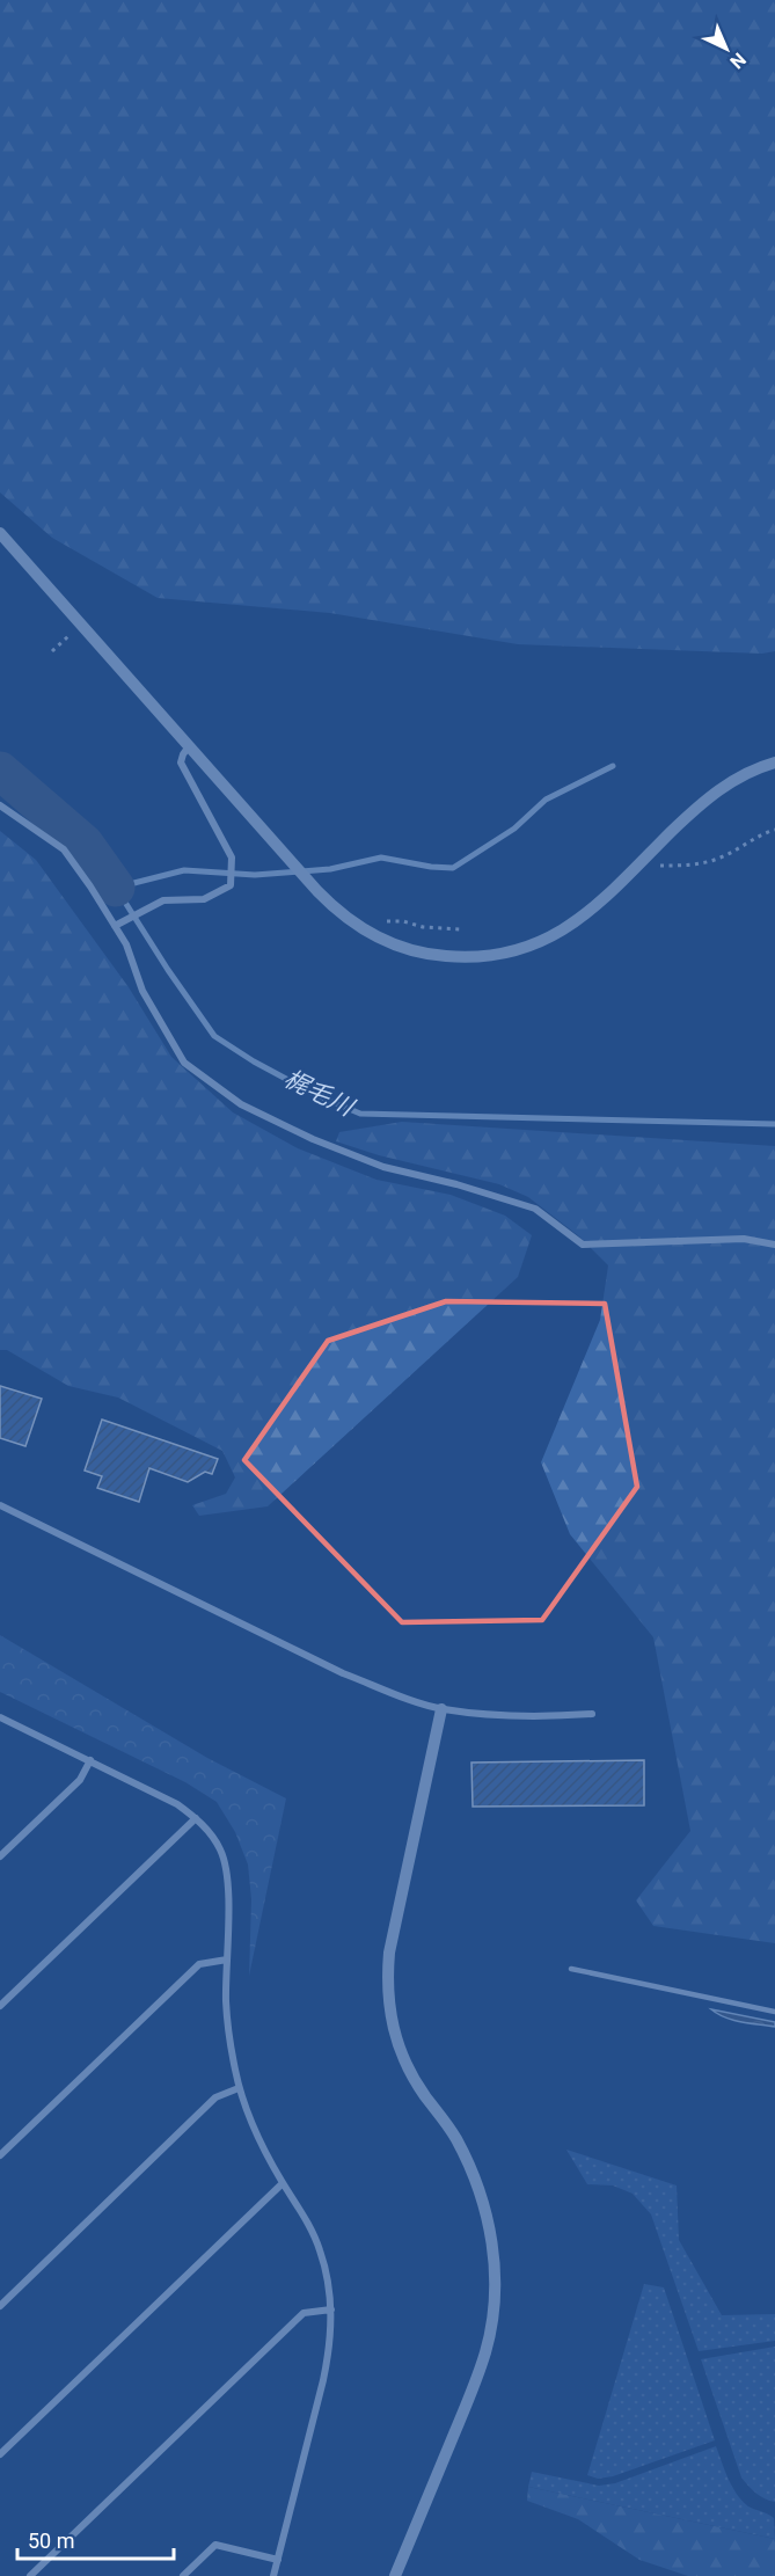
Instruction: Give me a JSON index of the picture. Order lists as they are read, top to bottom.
{
  "water": ["梶毛川"],
  "scale_bar": "50 m",
  "north": "bottom right"
}
